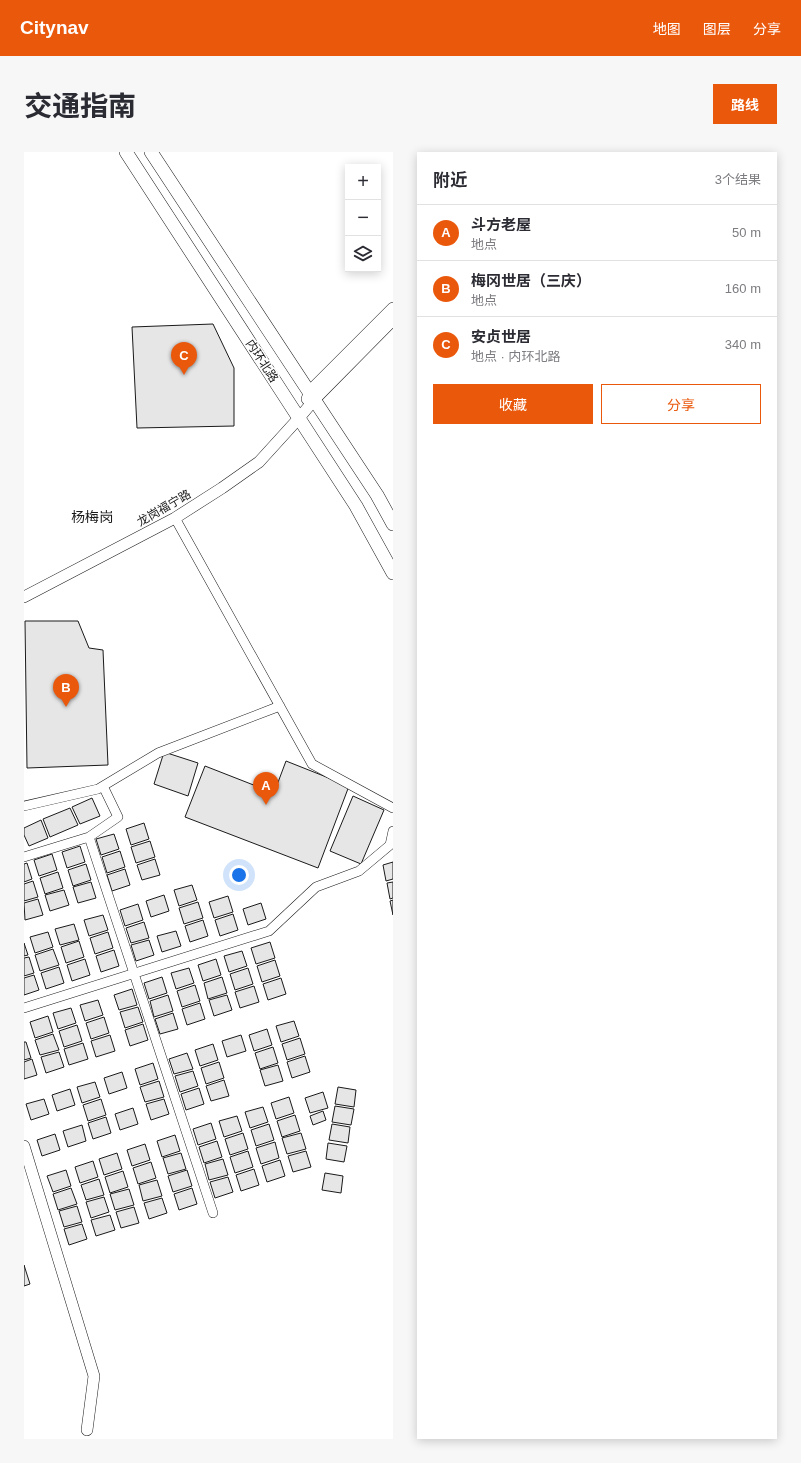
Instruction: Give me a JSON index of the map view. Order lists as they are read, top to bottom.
{
  "streets": {
    "main road": ["内环北路"],
    "street": ["龙岗福宁路"]
  },
  "crossings": [
    ["内环北路", "龙岗福宁路"]
  ],
  "districts": ["杨梅岗"],
  "page": {
    "header": "Citynav",
    "nav": ["地图", "图层", "分享"],
    "title": "交通指南",
    "buttons": [
      "路线",
      ["收藏", "分享"]
    ],
    "heading": ["附近", "3个结果"],
    "map_buttons": ["+", "−"],
    "list": [
      {
        "mark": "A",
        "name": "斗方老屋",
        "note": "地点",
        "value": "50 m"
      },
      {
        "mark": "B",
        "name": "梅冈世居（三庆）",
        "note": "地点",
        "value": "160 m"
      },
      {
        "mark": "C",
        "name": "安贞世居",
        "note": "地点 · 内环北路",
        "value": "340 m"
      }
    ],
    "pins": ["C", "B", "A"]
  }
}
